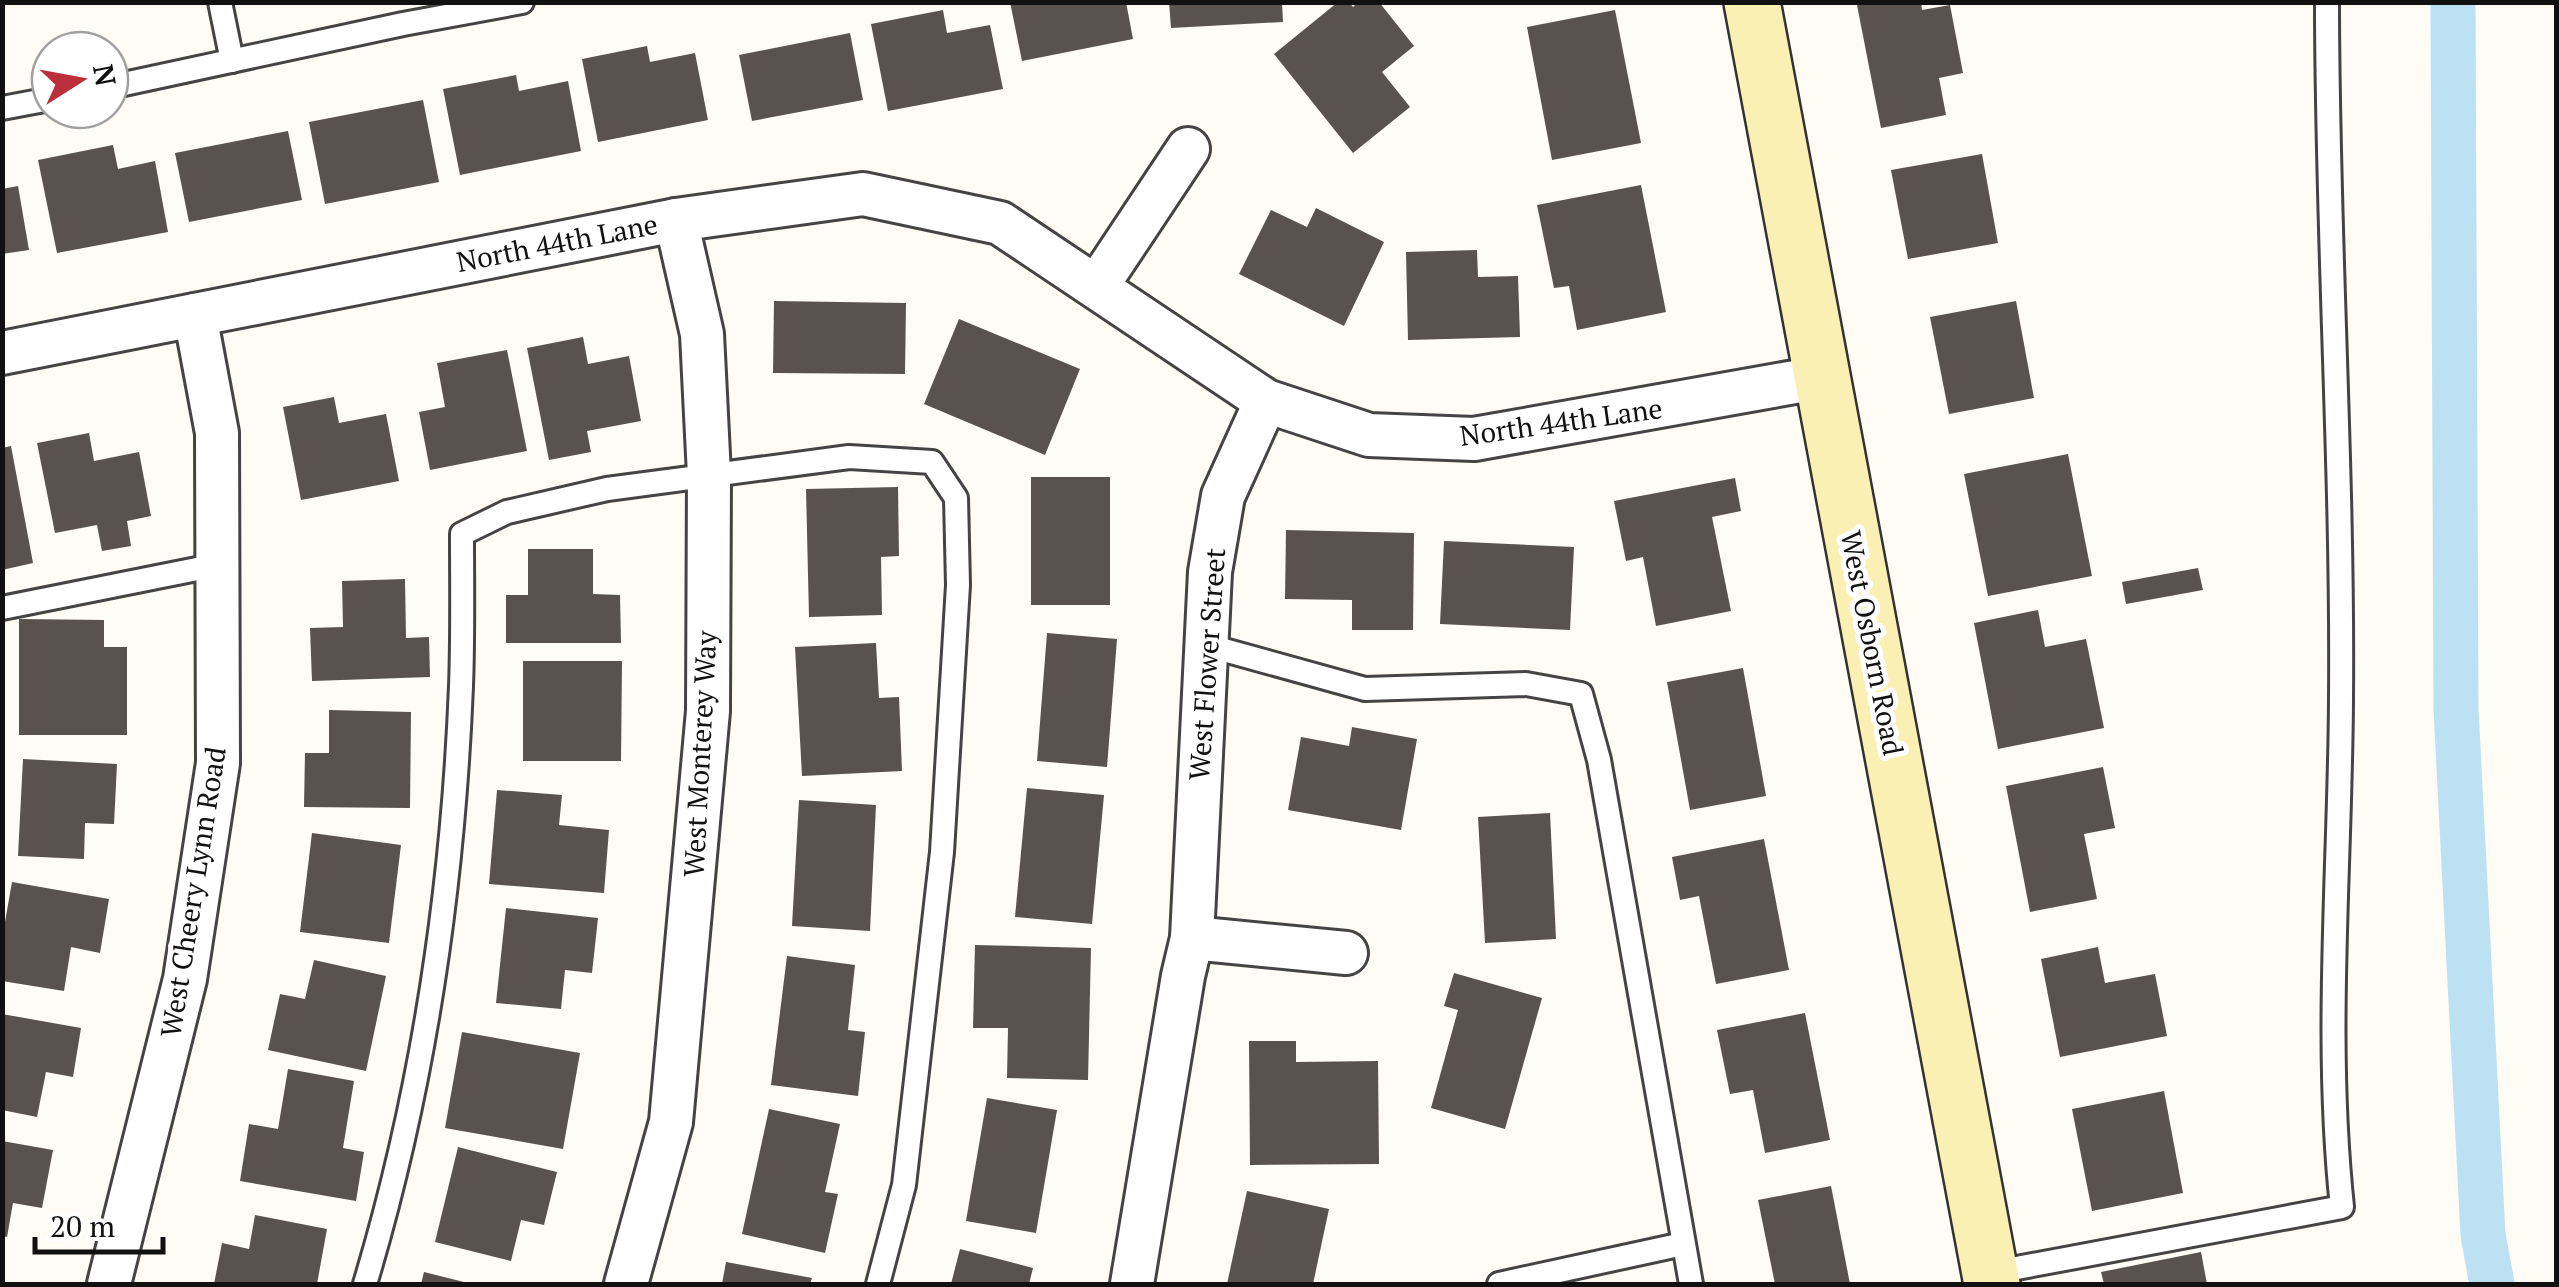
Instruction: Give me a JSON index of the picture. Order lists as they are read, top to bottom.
{
  "streets": {
    "street": [
      "North 44th Lane",
      "West Osborn Road",
      "West Flower Street",
      "West Monterey Way",
      "West Cheery Lynn Road"
    ]
  },
  "crossings": [
    ["North 44th Lane", "West Osborn Road"],
    ["North 44th Lane", "West Flower Street"],
    ["North 44th Lane", "West Monterey Way"],
    ["North 44th Lane", "West Cheery Lynn Road"]
  ],
  "scale_bar": "20 m",
  "north": "right"
}
